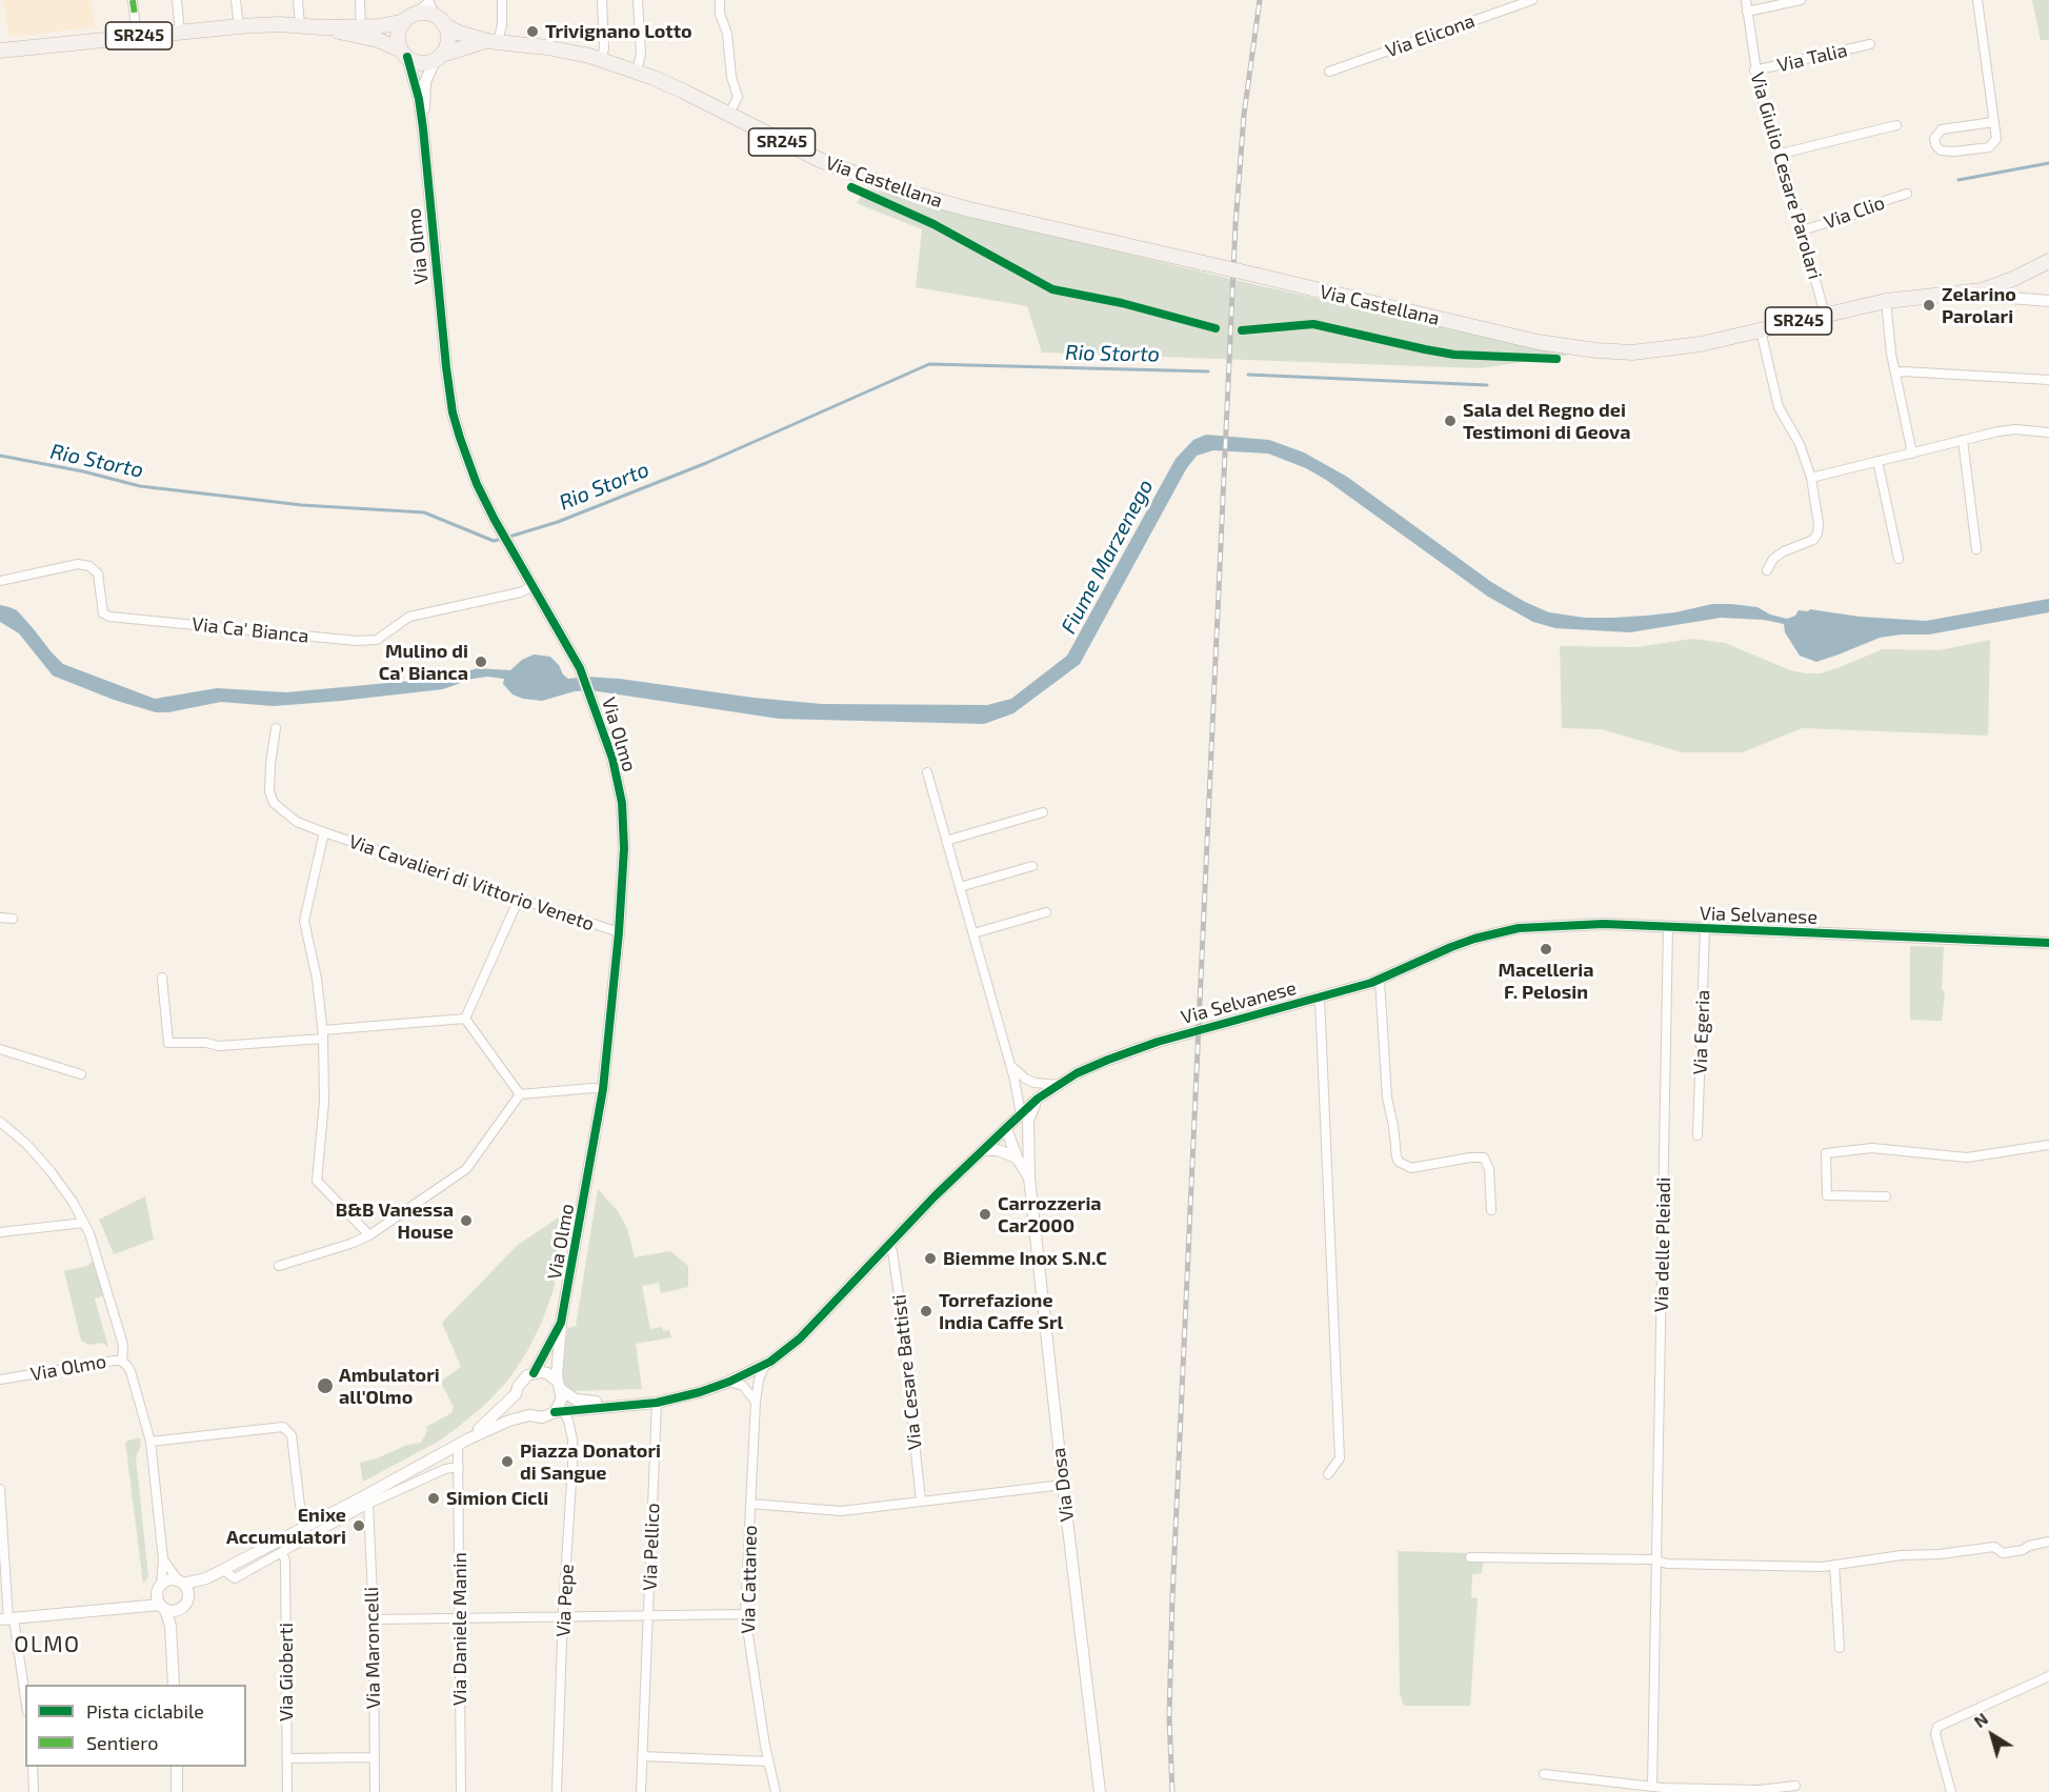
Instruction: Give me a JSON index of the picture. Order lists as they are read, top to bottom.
{
  "streets": {
    "main road": ["SR245", "Via Castellana"],
    "street": [
      "Via Elicona",
      "Via Talia",
      "Via Giulio Cesare Parolari",
      "Via Clio",
      "Via Olmo",
      "Via Ca' Bianca",
      "Via Cavalieri di Vittorio Veneto",
      "Via Selvanese",
      "Via Egeria",
      "Via delle Pleiadi",
      "Via Cesare Battisti",
      "Via Dosa",
      "Via Pellico",
      "Via Cattaneo",
      "Via Pepe",
      "Via Daniele Manin",
      "Via Maroncelli",
      "Via Gioberti"
    ]
  },
  "crossings": [
    ["SR245", "Via Castellana"],
    ["Via Talia", "Via Giulio Cesare Parolari"],
    ["Via Giulio Cesare Parolari", "Via Castellana"],
    ["Via Giulio Cesare Parolari", "Via Clio"],
    ["Via Olmo", "Via Ca' Bianca"],
    ["Via Olmo", "Via Cavalieri di Vittorio Veneto"],
    ["Via Olmo", "Via Selvanese"],
    ["Via Olmo", "Via Pepe"],
    ["Via Olmo", "Via Daniele Manin"],
    ["Via Olmo", "Via Maroncelli"],
    ["Via Olmo", "Via Gioberti"],
    ["Via Selvanese", "Via Egeria"],
    ["Via Selvanese", "Via delle Pleiadi"],
    ["Via Selvanese", "Via Cesare Battisti"],
    ["Via Selvanese", "Via Dosa"],
    ["Via Selvanese", "Via Pellico"],
    ["Via Selvanese", "Via Cattaneo"],
    ["Via Selvanese", "Via Pepe"],
    ["Via Pellico", "Via Cattaneo"],
    ["Via Pellico", "Via Pepe"],
    ["Via Pellico", "Via Daniele Manin"],
    ["Via Pellico", "Via Maroncelli"]
  ],
  "districts": ["OLMO"],
  "water": ["Rio Storto", "Fiume Marzenego"],
  "places": [
    "Trivignano Lotto",
    "Zelarino Parolari",
    "Sala del Regno dei Testimoni di Geova",
    "Mulino di Ca’ Bianca",
    "Macelleria F. Pelosin",
    "Carrozzeria Car2000",
    "B&B Vanessa House",
    "Biemme Inox S.N.C",
    "Torrefazione India Caffe Srl",
    "Ambulatori all'Olmo",
    "Piazza Donatori di Sangue",
    "Simion Cicli",
    "Enixe Accumulatori"
  ],
  "legend": ["Pista ciclabile", "Sentiero"],
  "north": "top left"
}
